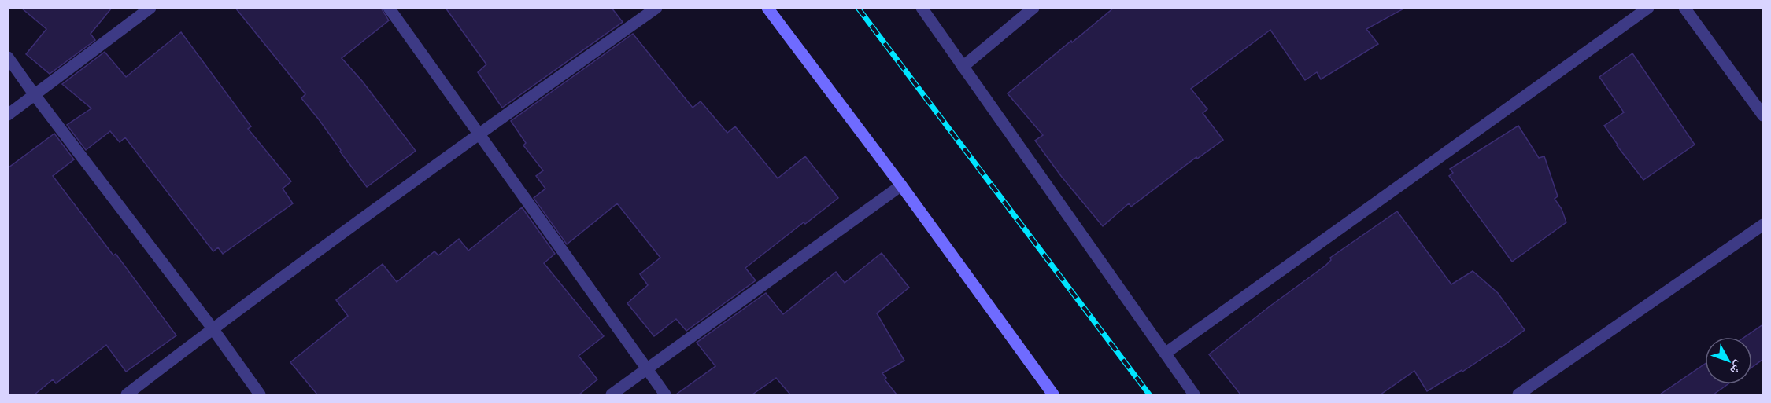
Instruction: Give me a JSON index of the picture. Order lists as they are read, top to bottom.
{
  "north": "bottom right"
}
